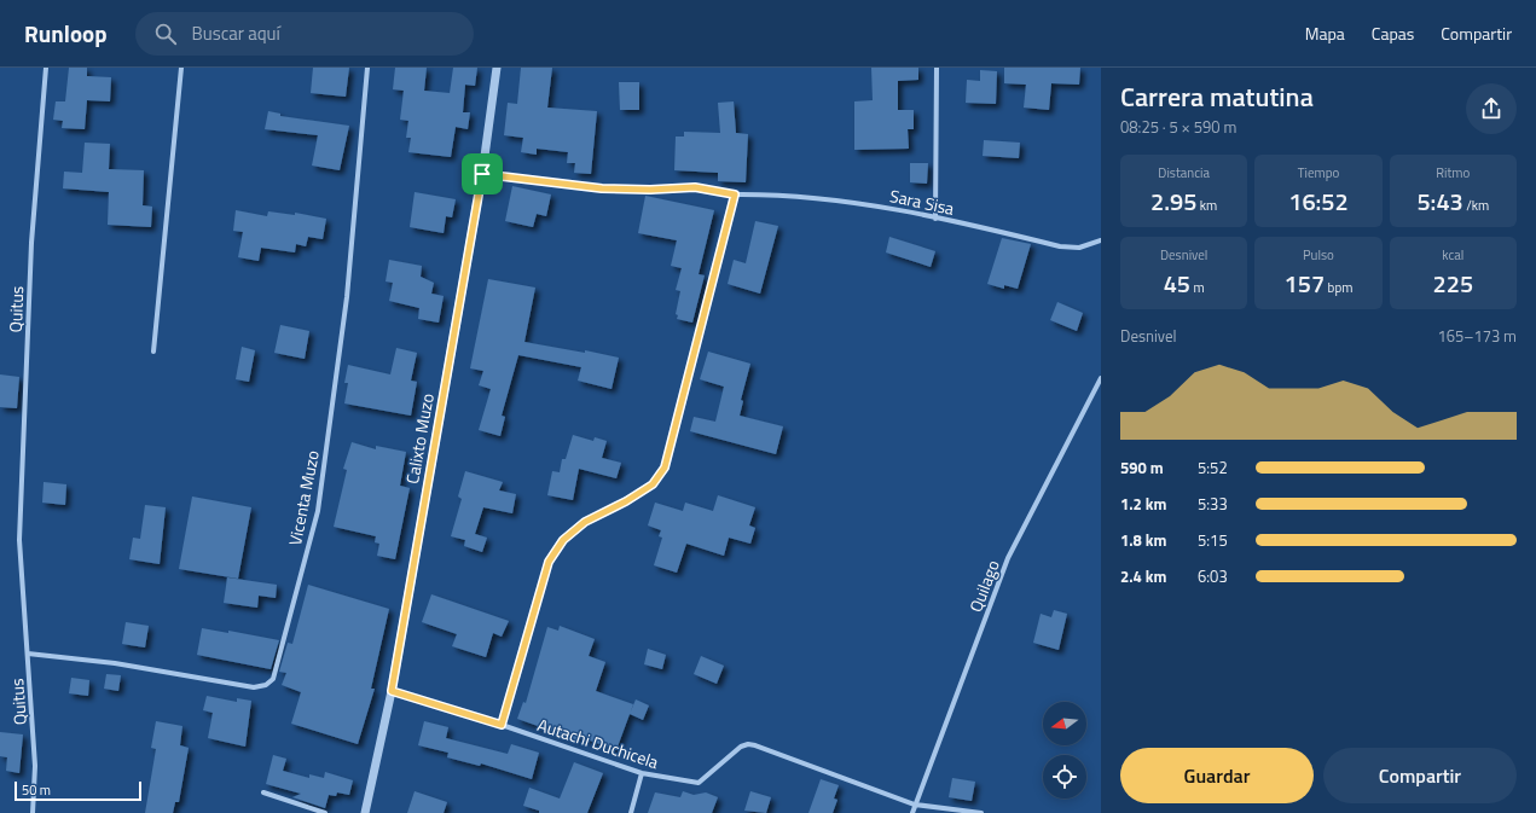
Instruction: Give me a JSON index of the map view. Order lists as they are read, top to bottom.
{
  "streets": {
    "street": [
      "Sara Sisa",
      "Quitus",
      "Calixto Muzo",
      "Vicenta Muzo",
      "Quilago",
      "Autachi Duchicela"
    ]
  },
  "crossings": [
    ["Sara Sisa", "Calixto Muzo"],
    ["Quitus", "Vicenta Muzo"],
    ["Calixto Muzo", "Autachi Duchicela"],
    ["Quilago", "Autachi Duchicela"]
  ],
  "scale_bar": "50 m",
  "north": "left",
  "page": {
    "header": "Runloop",
    "search": "Buscar aquí",
    "nav": ["Mapa", "Capas", "Compartir"],
    "heading": ["Carrera matutina", "08:25 · 5 × 590 m"],
    "stats": [
      ["Distancia", "2.95 km"],
      ["Tiempo", "16:52"],
      ["Ritmo", "5:43 /km"],
      ["Desnivel", "45 m"],
      ["Pulso", "157 bpm"],
      ["kcal", "225"]
    ],
    "chart": ["Desnivel", "165–173 m"],
    "list": [
      {
        "name": "590 m",
        "note": "5:52"
      },
      {
        "name": "1.2 km",
        "note": "5:33"
      },
      {
        "name": "1.8 km",
        "note": "5:15"
      },
      {
        "name": "2.4 km",
        "note": "6:03"
      }
    ],
    "buttons": ["Guardar", "Compartir"],
    "scale": "50 m"
  }
}
